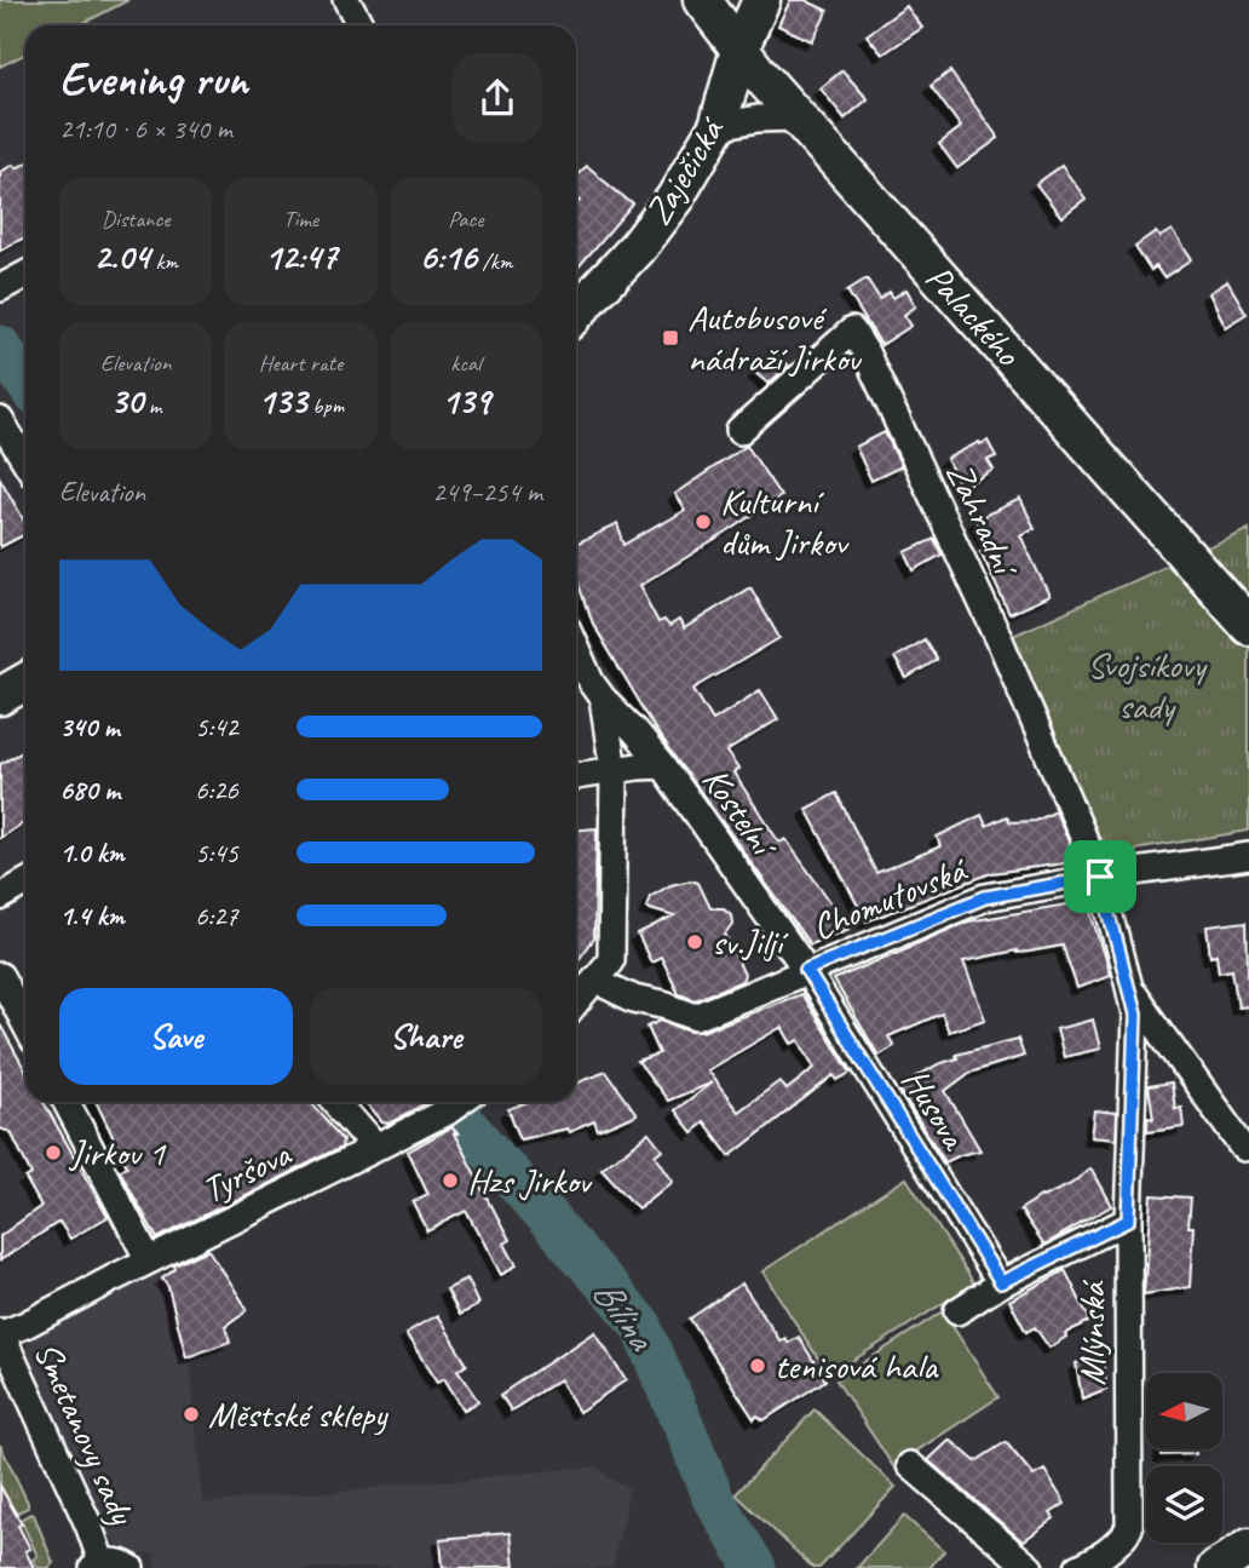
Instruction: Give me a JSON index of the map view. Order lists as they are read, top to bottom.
{
  "streets": {
    "street": [
      "Zaječická",
      "Palackého",
      "Zahradní",
      "Kostelní",
      "Chomutovská",
      "Husova",
      "Tyršova",
      "Mlýnská",
      "Smetanovy sady"
    ]
  },
  "crossings": [
    ["Zaječická", "Palackého"],
    ["Zahradní", "Chomutovská"],
    ["Zahradní", "Mlýnská"],
    ["Kostelní", "Chomutovská"],
    ["Kostelní", "Husova"],
    ["Chomutovská", "Husova"],
    ["Chomutovská", "Mlýnská"],
    ["Tyršova", "Smetanovy sady"]
  ],
  "water": ["Bílina"],
  "parks": ["Svojsíkovy sady"],
  "places": {
    "transit": ["Autobusové nádraží Jirkov"],
    "other": [
      "Kulturní dům Jirkov",
      "sv.Jiljí",
      "Jirkov 1",
      "Hzs Jirkov",
      "tenisová hala",
      "Městské sklepy"
    ]
  },
  "north": "left",
  "page": {
    "heading": ["Evening run", "21:10 · 6 × 340 m"],
    "stats": [
      ["Distance", "2.04 km"],
      ["Time", "12:47"],
      ["Pace", "6:16 /km"],
      ["Elevation", "30 m"],
      ["Heart rate", "133 bpm"],
      ["kcal", "139"]
    ],
    "chart": ["Elevation", "249–254 m"],
    "list": [
      {
        "name": "340 m",
        "note": "5:42"
      },
      {
        "name": "680 m",
        "note": "6:26"
      },
      {
        "name": "1.0 km",
        "note": "5:45"
      },
      {
        "name": "1.4 km",
        "note": "6:27"
      }
    ],
    "buttons": ["Save", "Share"]
  }
}
